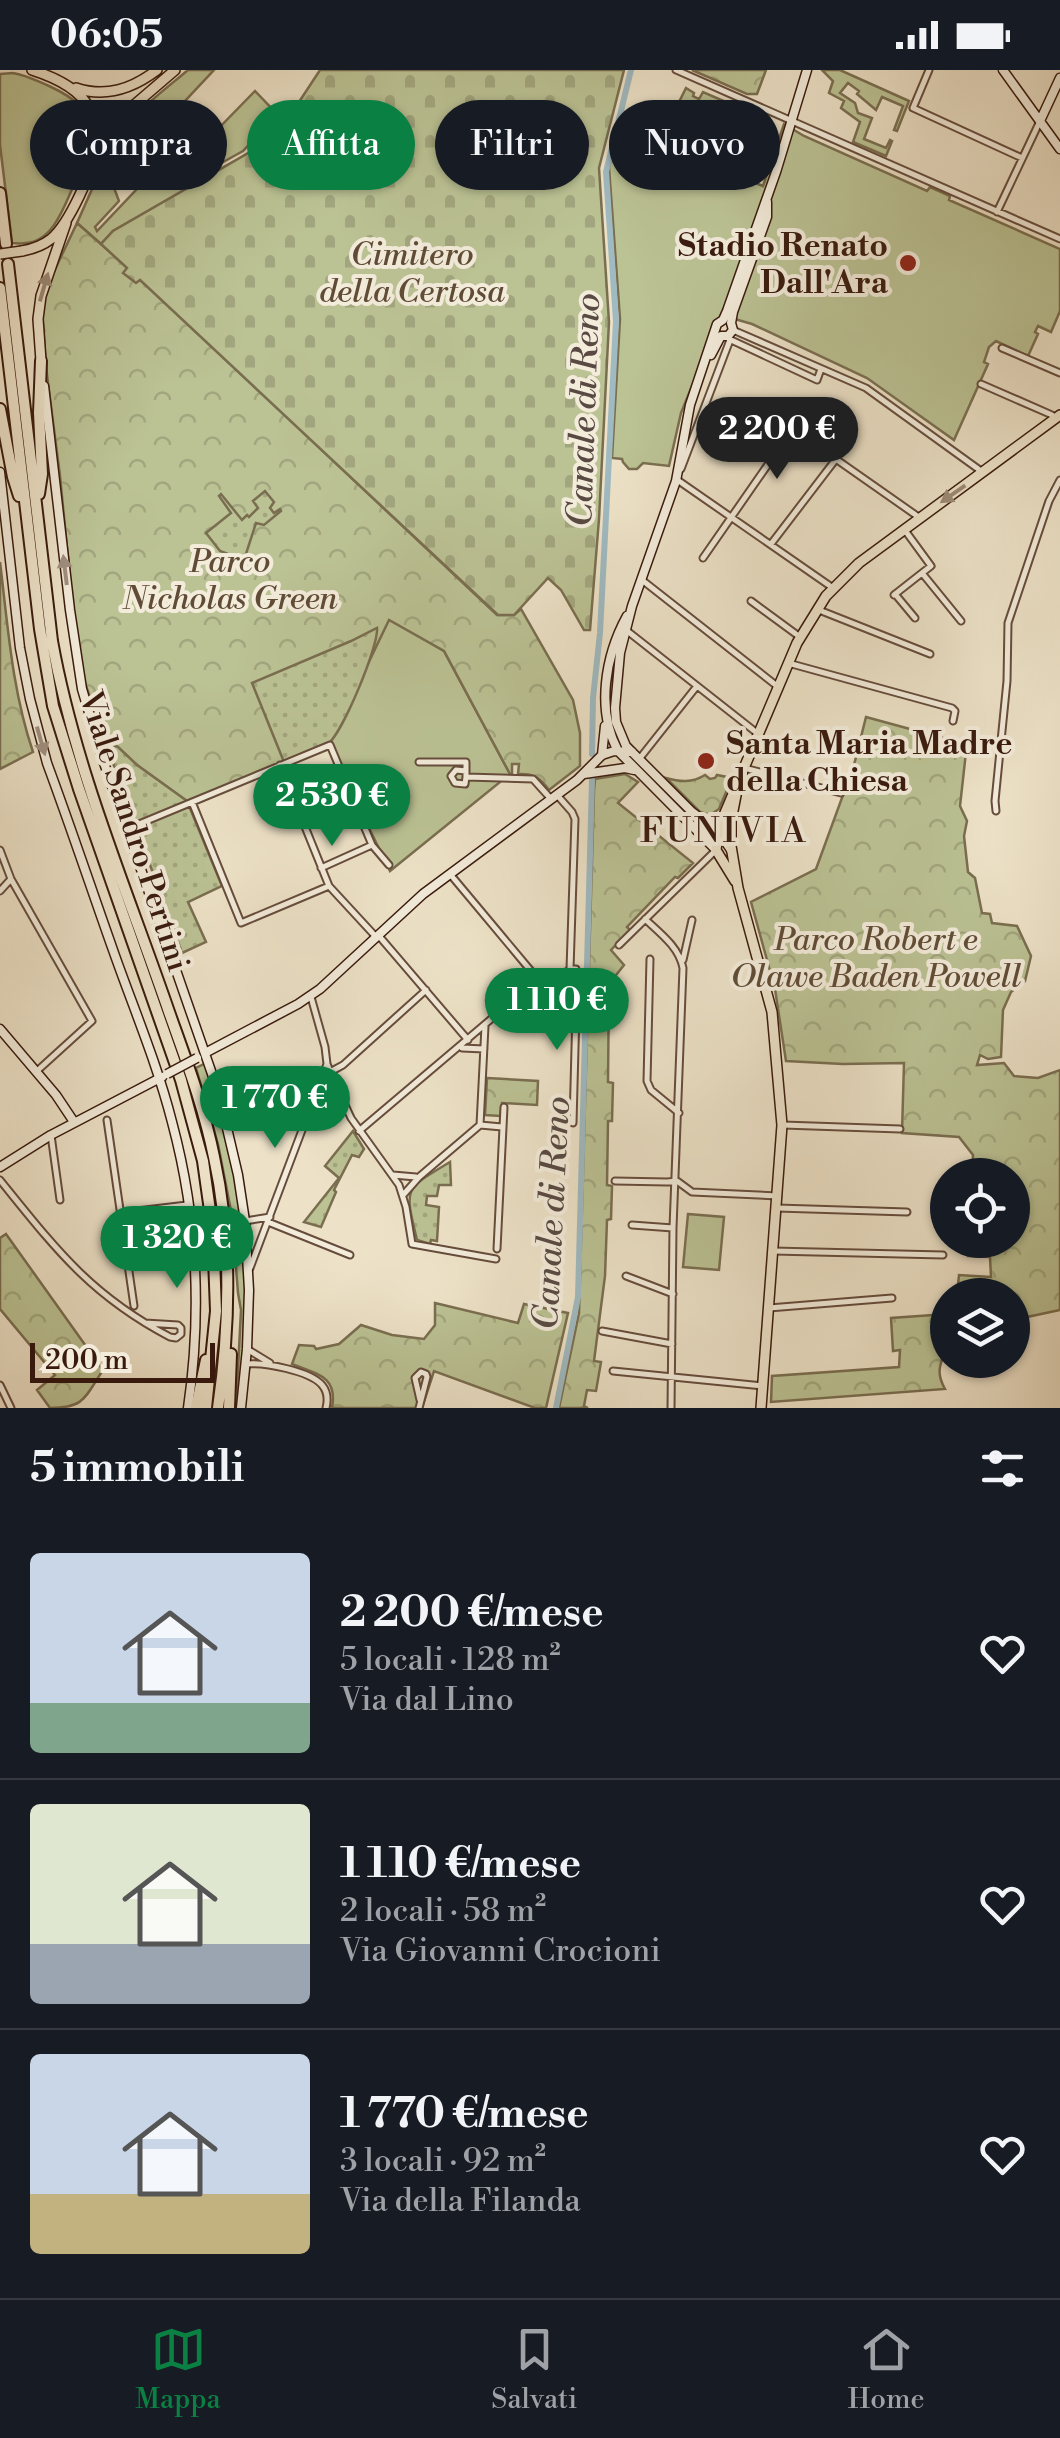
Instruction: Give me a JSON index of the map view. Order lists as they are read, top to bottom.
{
  "streets": {
    "highway": ["Viale Sandro Pertini"]
  },
  "districts": ["FUNIVIA"],
  "water": ["Canale di Reno"],
  "parks": ["Cimitero della Certosa", "Parco Nicholas Green", "Parco Robert e Olawe Baden Powell"],
  "places": ["Stadio Renato Dall'Ara", "Santa Maria Madre della Chiesa"],
  "scale_bar": "200 m",
  "page": {
    "status": "06:05",
    "chip": [
      "Compra",
      "Affitta",
      "Filtri",
      "Nuovo"
    ],
    "price": [
      "2 200 €",
      "2 530 €",
      "1 110 €",
      "1 770 €",
      "1 320 €"
    ],
    "scale": "200 m",
    "heading": "5 immobili",
    "list": [
      {
        "name": "2 200 €/mese",
        "note": "5 locali · 128 m² · Via dal Lino"
      },
      {
        "name": "1 110 €/mese",
        "note": "2 locali · 58 m² · Via Giovanni Crocioni"
      },
      {
        "name": "1 770 €/mese",
        "note": "3 locali · 92 m² · Via della Filanda"
      }
    ],
    "tabs": ["Mappa", "Salvati", "Home"]
  }
}
